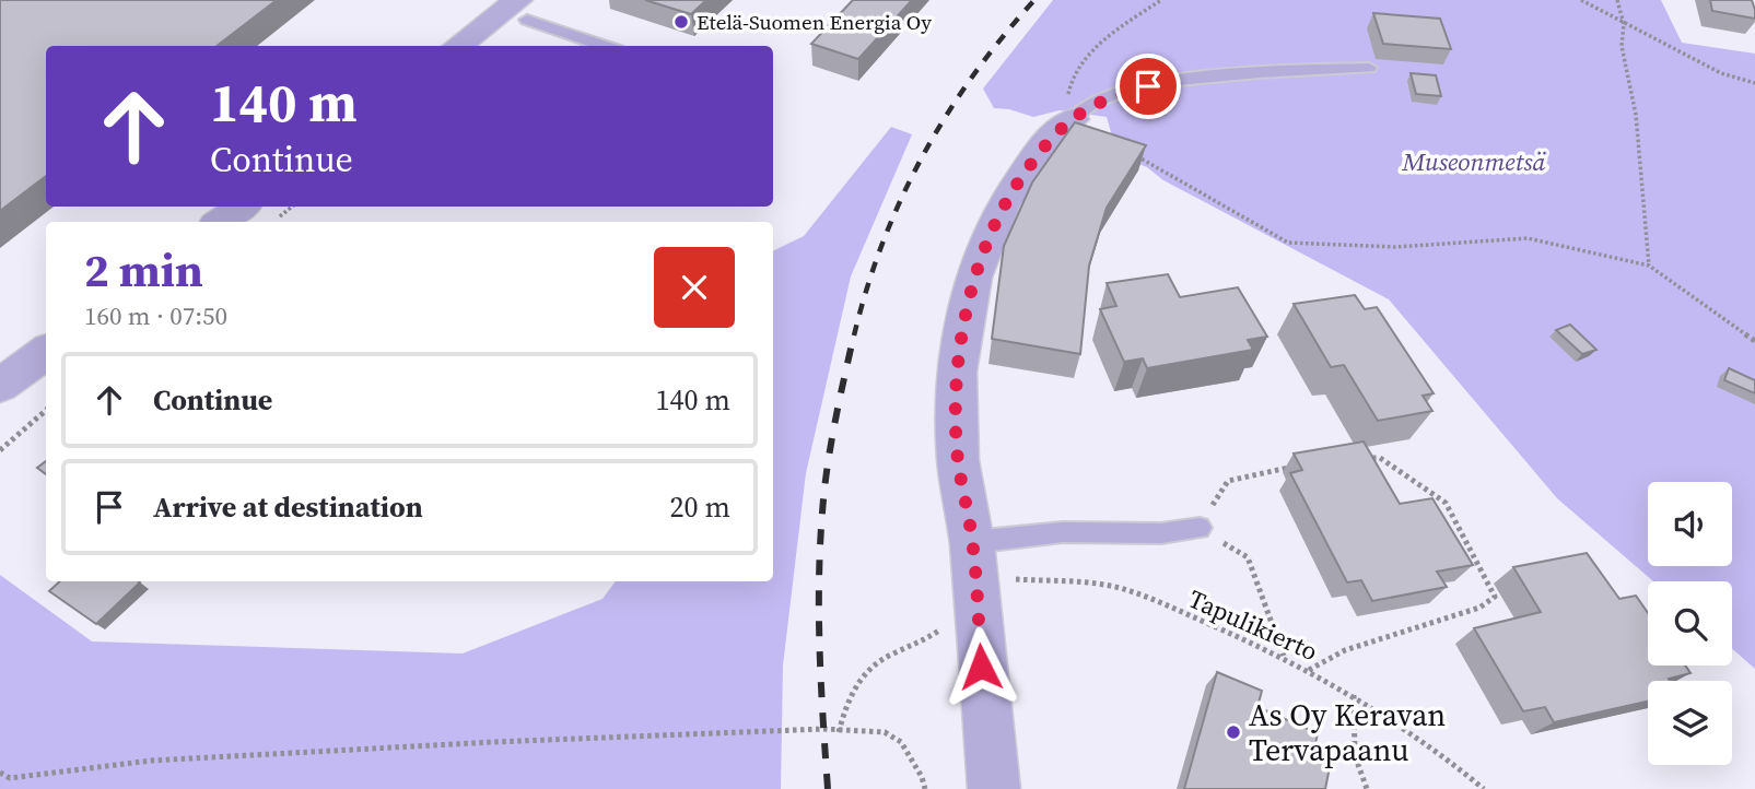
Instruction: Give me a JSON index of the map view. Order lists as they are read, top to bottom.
{
  "streets": {
    "path": ["Tapulikierto"]
  },
  "parks": ["Museonmetsä"],
  "places": ["Etelä-Suomen Energia Oy", "As Oy Keravan Tervapaanu"],
  "page": {
    "turn": ["140 m", "Continue"],
    "heading": ["2 min", "160 m · 07:50"],
    "list": [
      {
        "name": "Continue",
        "value": "140 m"
      },
      {
        "name": "Arrive at destination",
        "value": "20 m"
      }
    ]
  }
}
